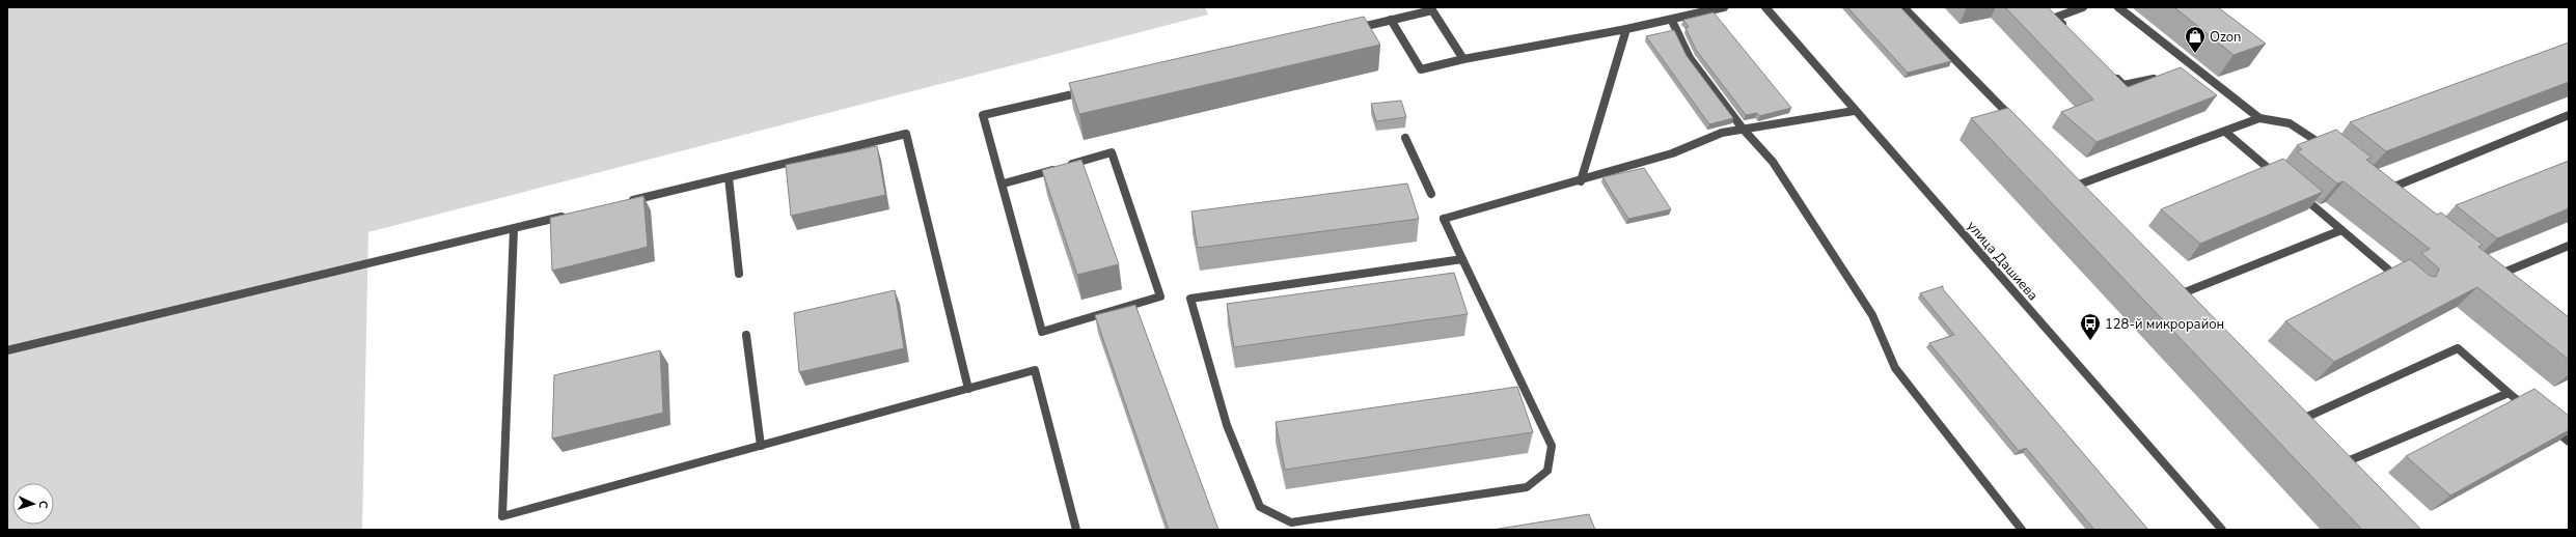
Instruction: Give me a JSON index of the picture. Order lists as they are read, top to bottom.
{
  "streets": {
    "street": ["улица Дашиева"]
  },
  "places": {
    "shop": ["Ozon"],
    "bus stop": ["128-й микрорайон"]
  },
  "north": "right"
}
